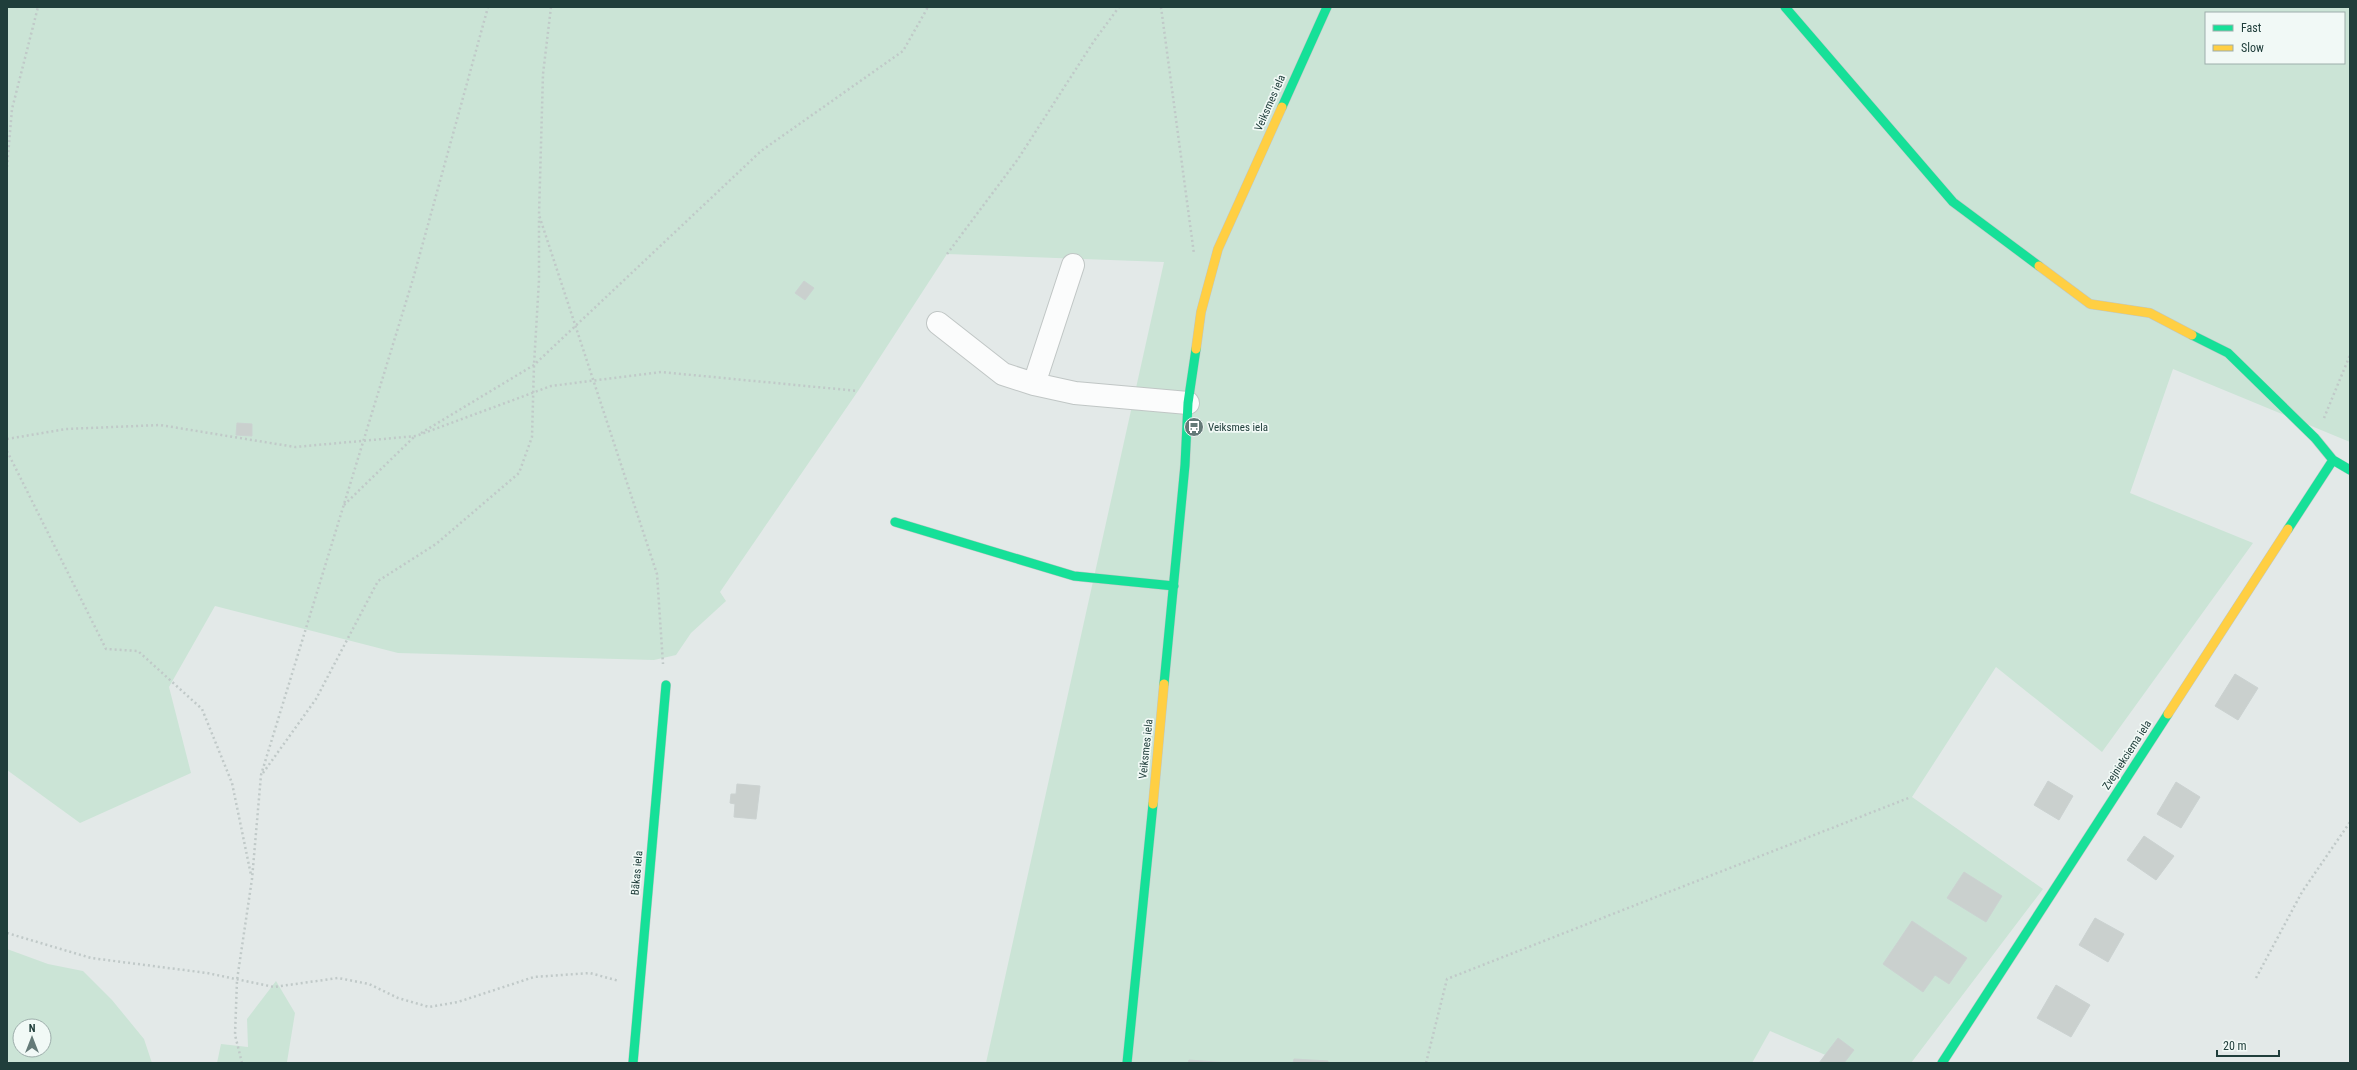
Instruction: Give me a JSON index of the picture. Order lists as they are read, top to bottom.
{
  "streets": {
    "street": ["Veiksmes iela", "Zvejniekciema iela", "Bākas iela"]
  },
  "places": {
    "bus stop": ["Veiksmes iela"]
  },
  "legend": ["Fast", "Slow"],
  "scale_bar": "20 m",
  "north": "top"
}
